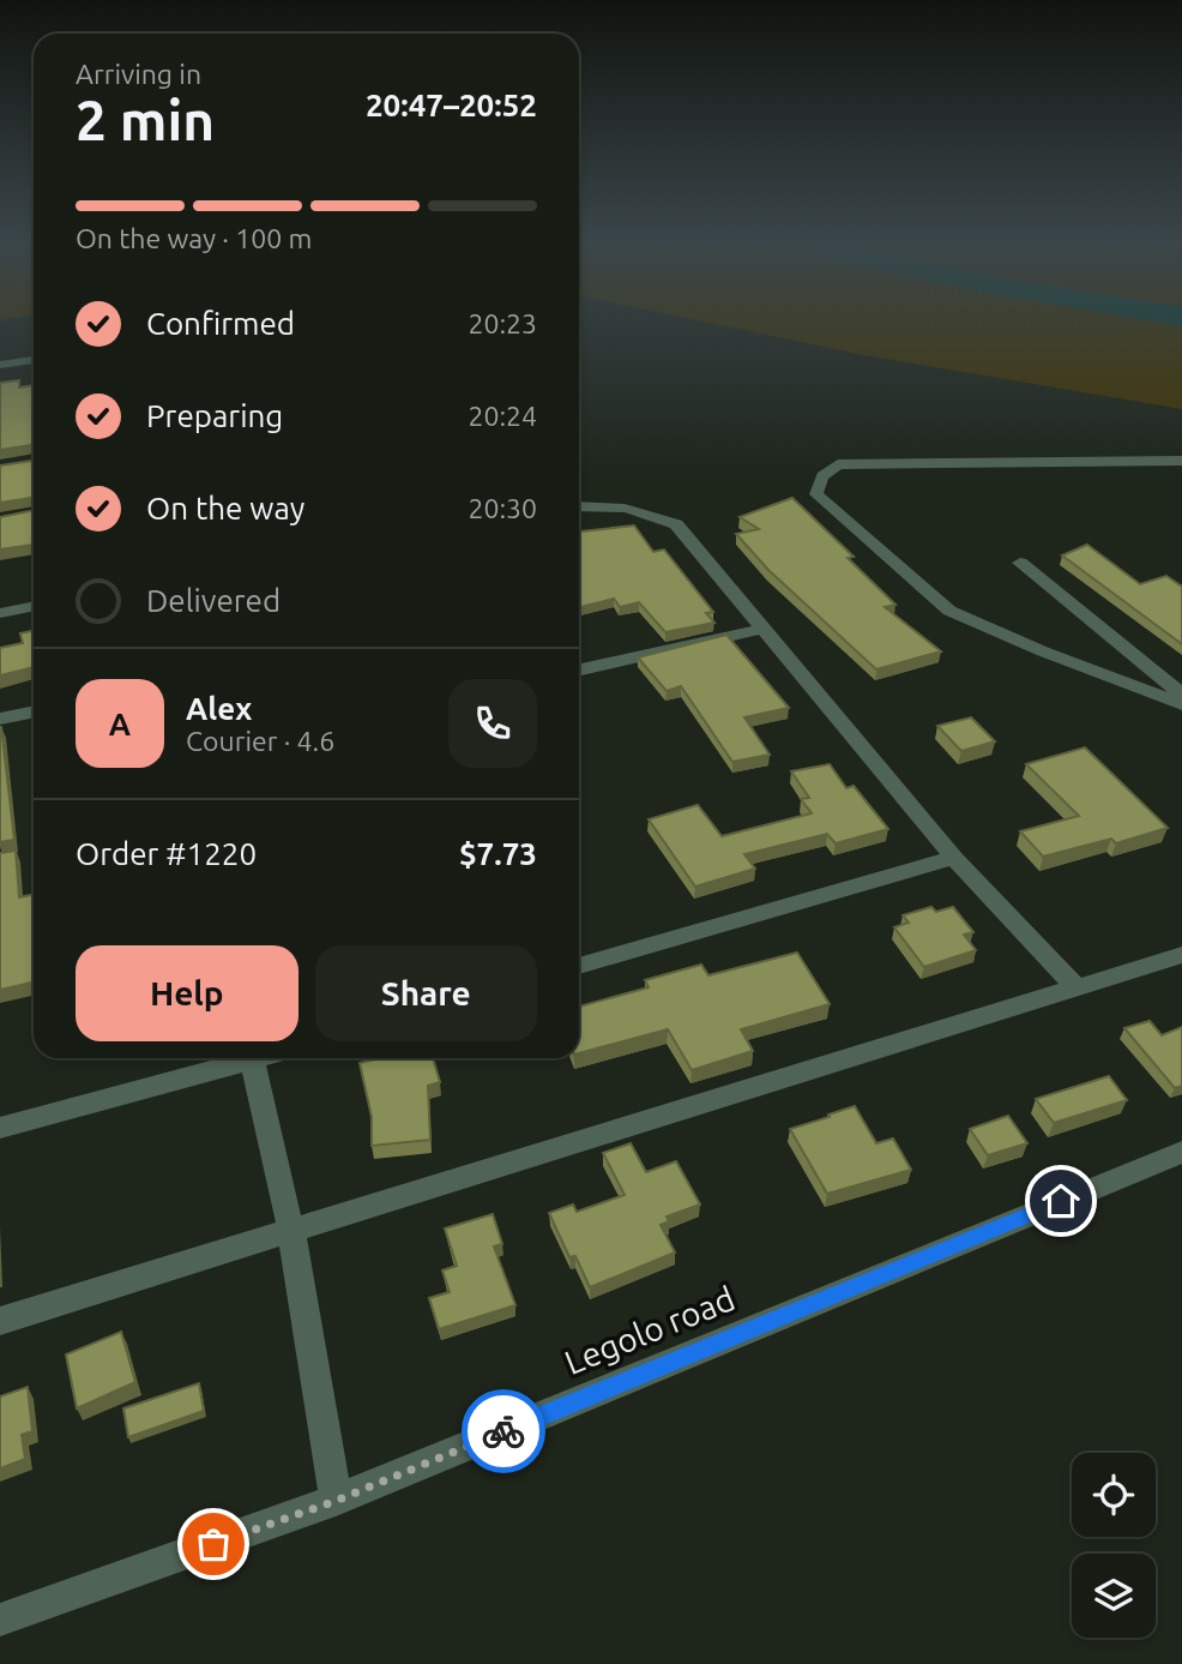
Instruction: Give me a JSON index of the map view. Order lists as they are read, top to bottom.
{
  "streets": {
    "street": ["Legolo road"]
  },
  "page": {
    "heading": ["2 min", "Arriving in", "20:47–20:52"],
    "panel": [
      "Alex",
      "Courier · 4.6",
      "Order #1220",
      "$7.73"
    ],
    "bar": "On the way · 100 m",
    "list": [
      ["Confirmed", "20:23"],
      ["Preparing", "20:24"],
      ["On the way", "20:30"],
      "Delivered"
    ],
    "round": "A",
    "buttons": ["Help", "Share"]
  }
}
